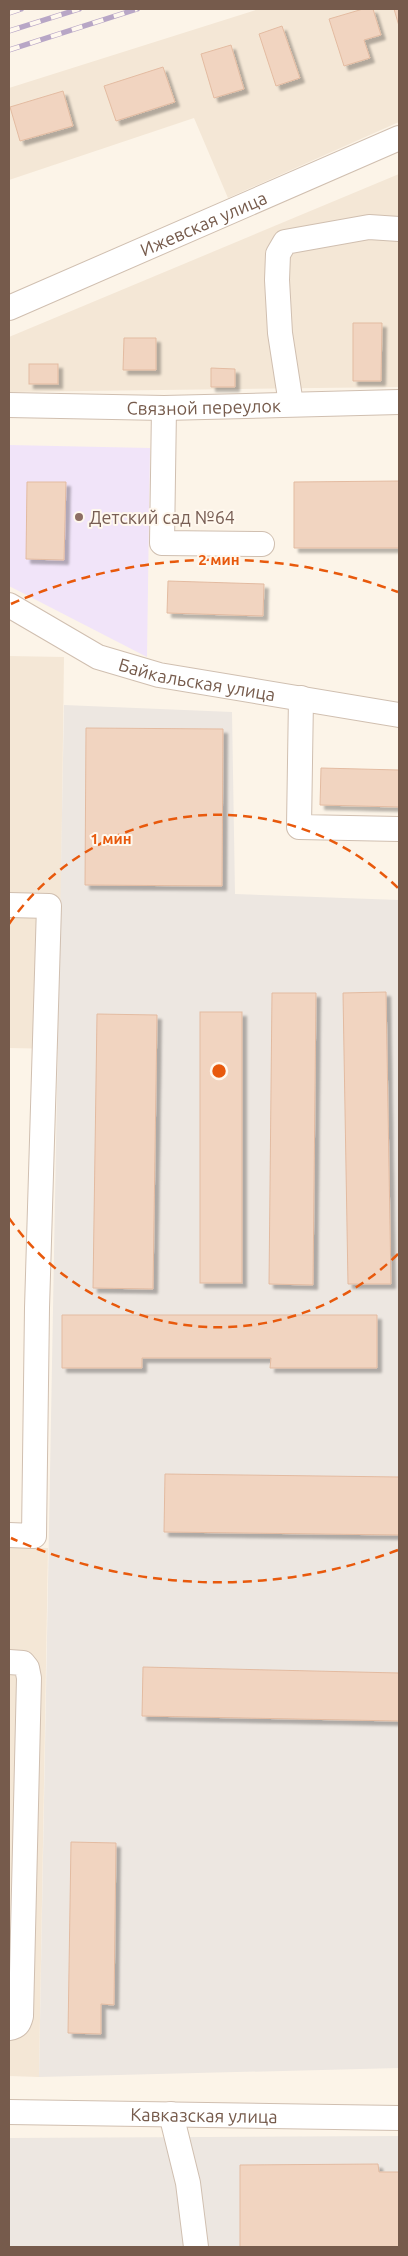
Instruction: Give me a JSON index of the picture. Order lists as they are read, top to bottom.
{
  "streets": {
    "street": [
      "Ижевская улица",
      "Связной переулок",
      "Байкальская улица",
      "Кавказская улица"
    ]
  },
  "places": ["Детский сад №64"],
  "rings": ["2 мин", "1 мин"]
}
